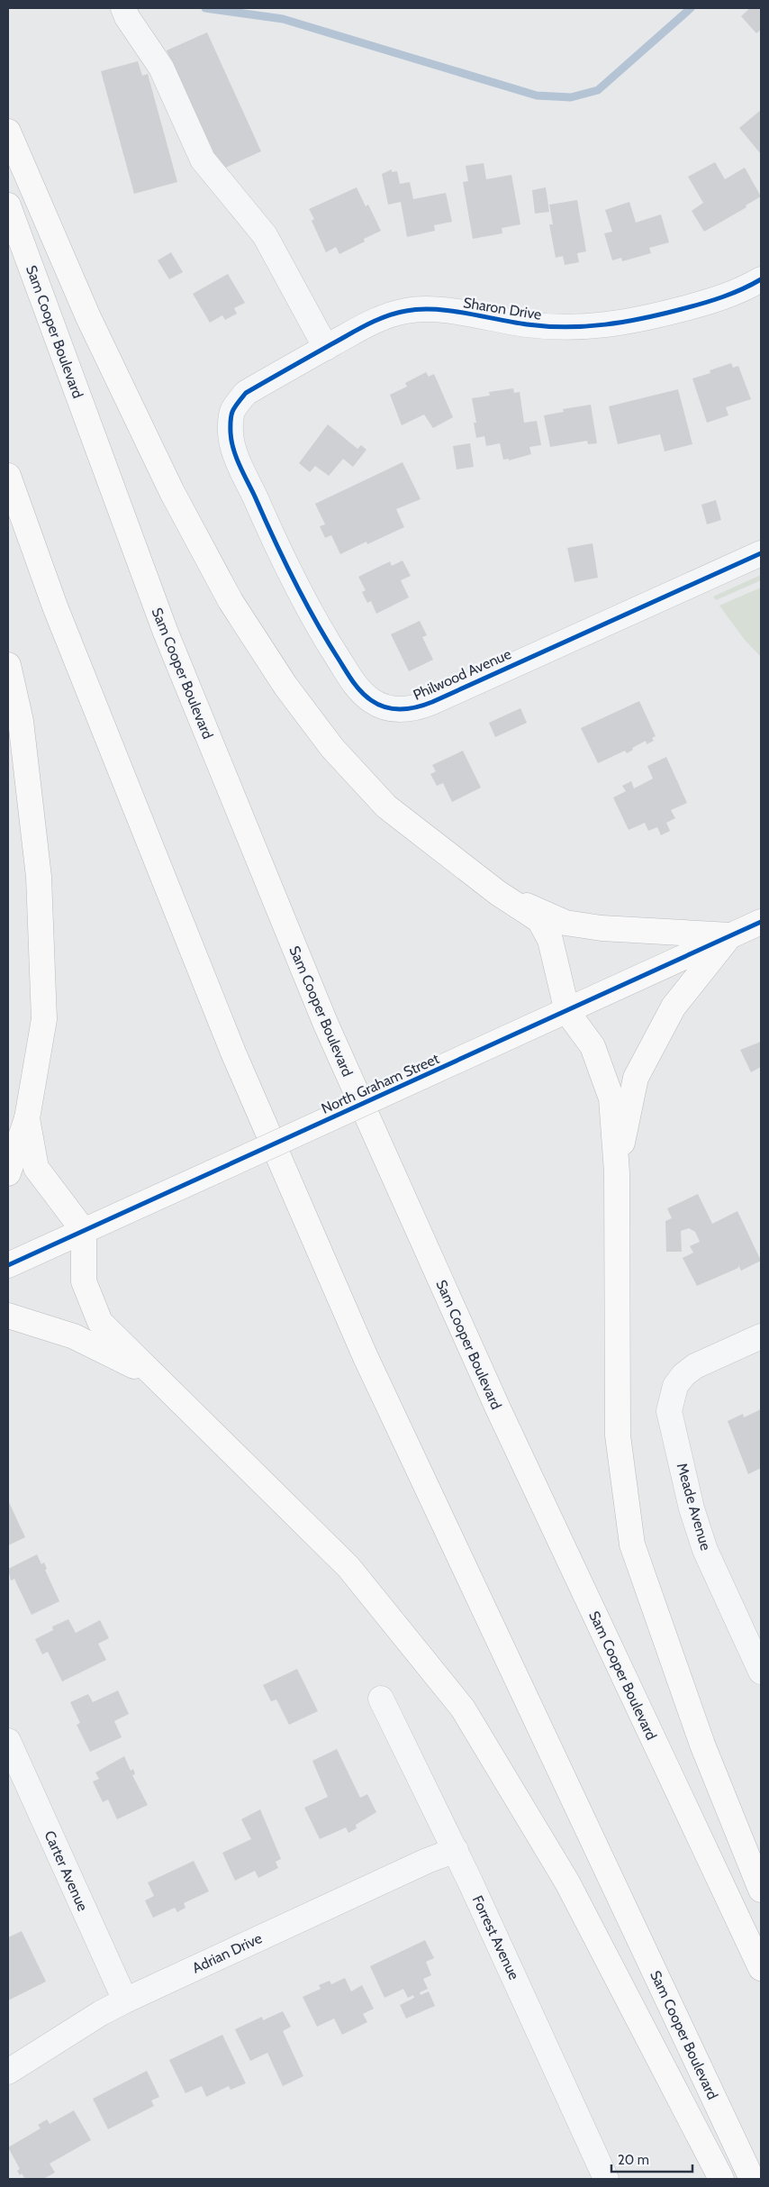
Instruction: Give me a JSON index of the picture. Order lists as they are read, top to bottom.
{
  "streets": {
    "main road": ["Sam Cooper Boulevard", "North Graham Street"],
    "street": [
      "Sharon Drive",
      "Philwood Avenue",
      "Meade Avenue",
      "Carter Avenue",
      "Forrest Avenue",
      "Adrian Drive"
    ]
  },
  "crossings": [
    ["Sharon Drive", "Philwood Avenue"],
    ["Carter Avenue", "Adrian Drive"],
    ["Forrest Avenue", "Adrian Drive"]
  ],
  "scale_bar": "20 m"
}
